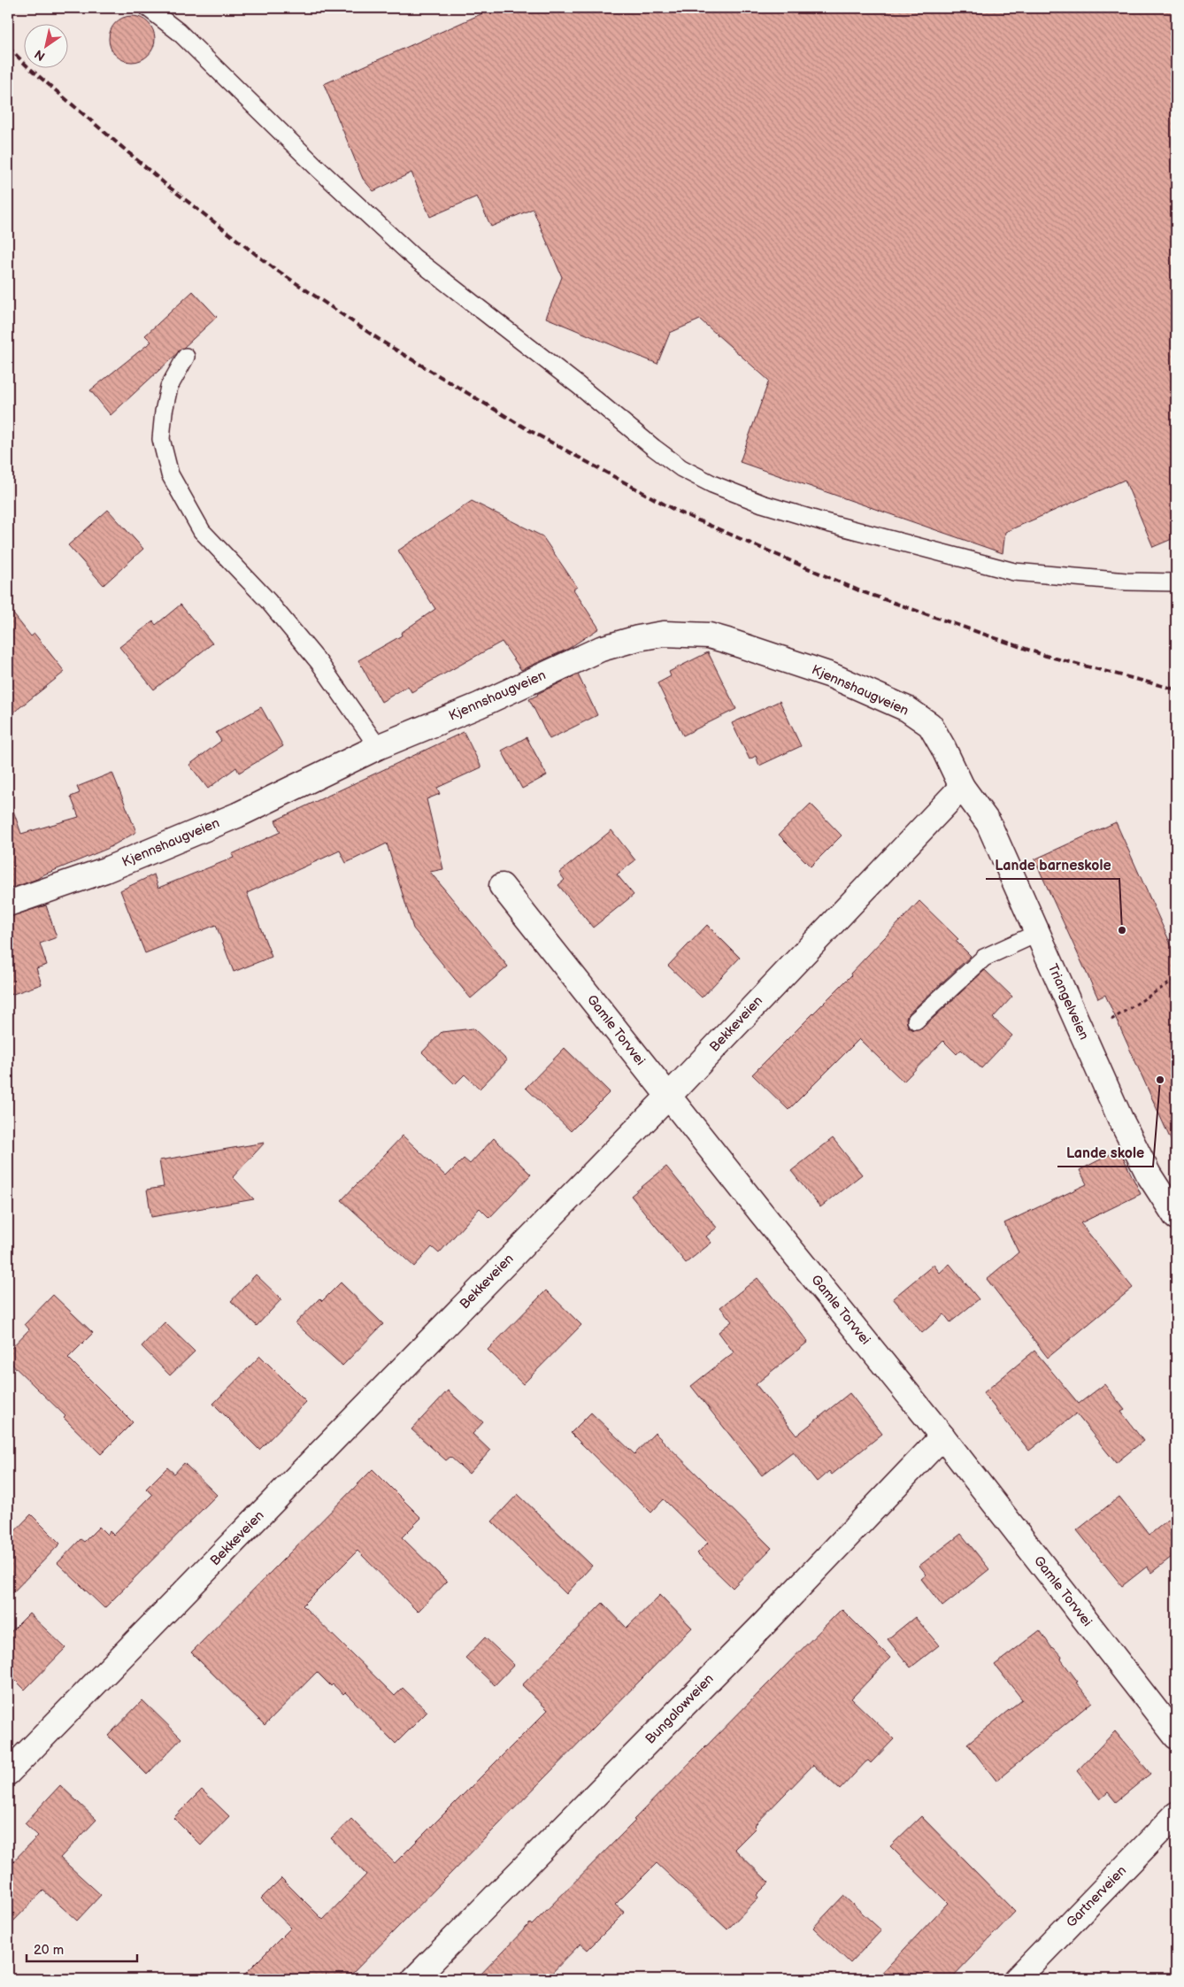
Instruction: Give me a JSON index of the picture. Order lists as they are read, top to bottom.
{
  "streets": {
    "street": [
      "Kjennshaugveien",
      "Triangelveien",
      "Bekkeveien",
      "Gamle Torvvei",
      "Bungalowveien",
      "Gartnerveien"
    ]
  },
  "crossings": [
    ["Kjennshaugveien", "Triangelveien"],
    ["Kjennshaugveien", "Bekkeveien"],
    ["Triangelveien", "Bekkeveien"],
    ["Bekkeveien", "Gamle Torvvei"],
    ["Gamle Torvvei", "Bungalowveien"]
  ],
  "places": ["Lande barneskole", "Lande skole"],
  "scale_bar": "20 m",
  "north": "bottom left"
}
